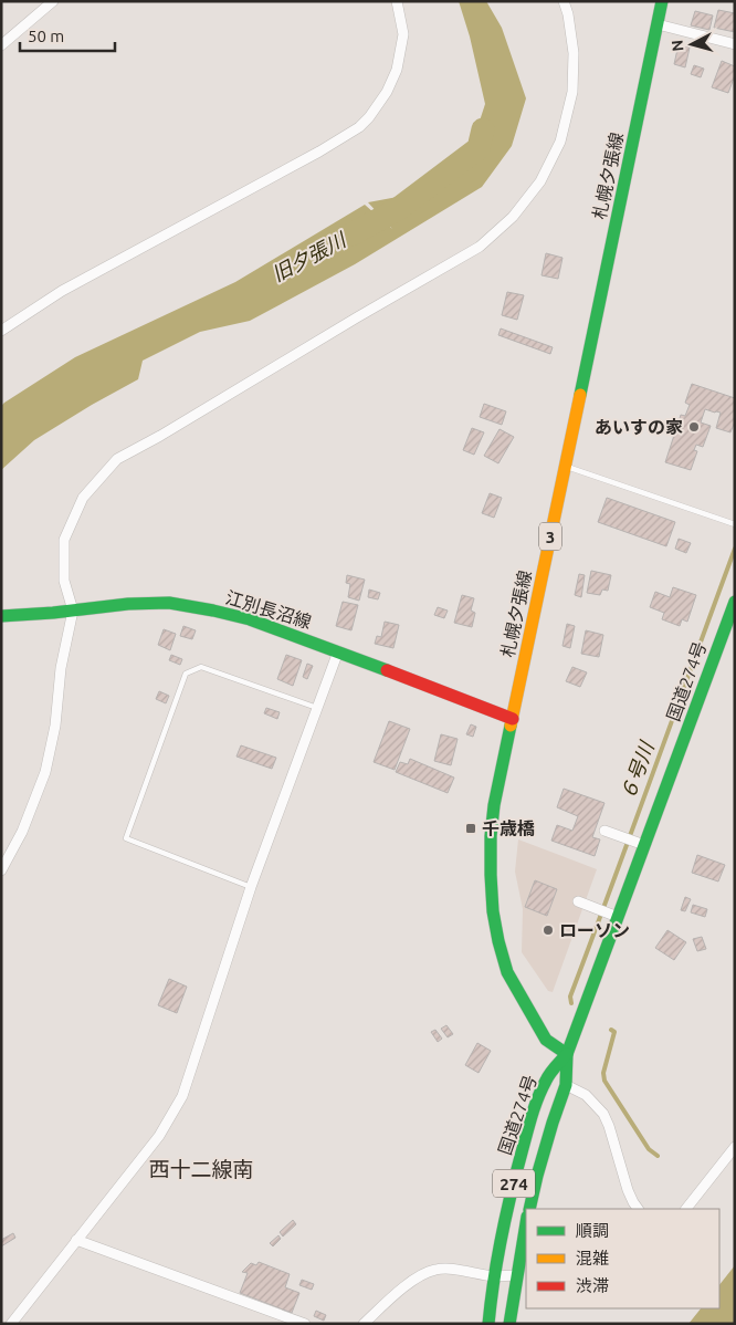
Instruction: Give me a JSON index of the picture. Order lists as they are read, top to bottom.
{
  "streets": {
    "main road": [
      "札幌夕張線",
      "3",
      "江別長沼線",
      "国道274号",
      "274"
    ]
  },
  "crossings": [
    ["札幌夕張線", "江別長沼線"],
    ["札幌夕張線", "国道274号"]
  ],
  "districts": ["西十二線南"],
  "water": ["旧夕張川", "６号川"],
  "places": {
    "other": ["あいすの家", "ローソン"],
    "transit": ["千歳橋"]
  },
  "legend": ["順調", "混雑", "渋滞"],
  "scale_bar": "50 m",
  "north": "left"
}
